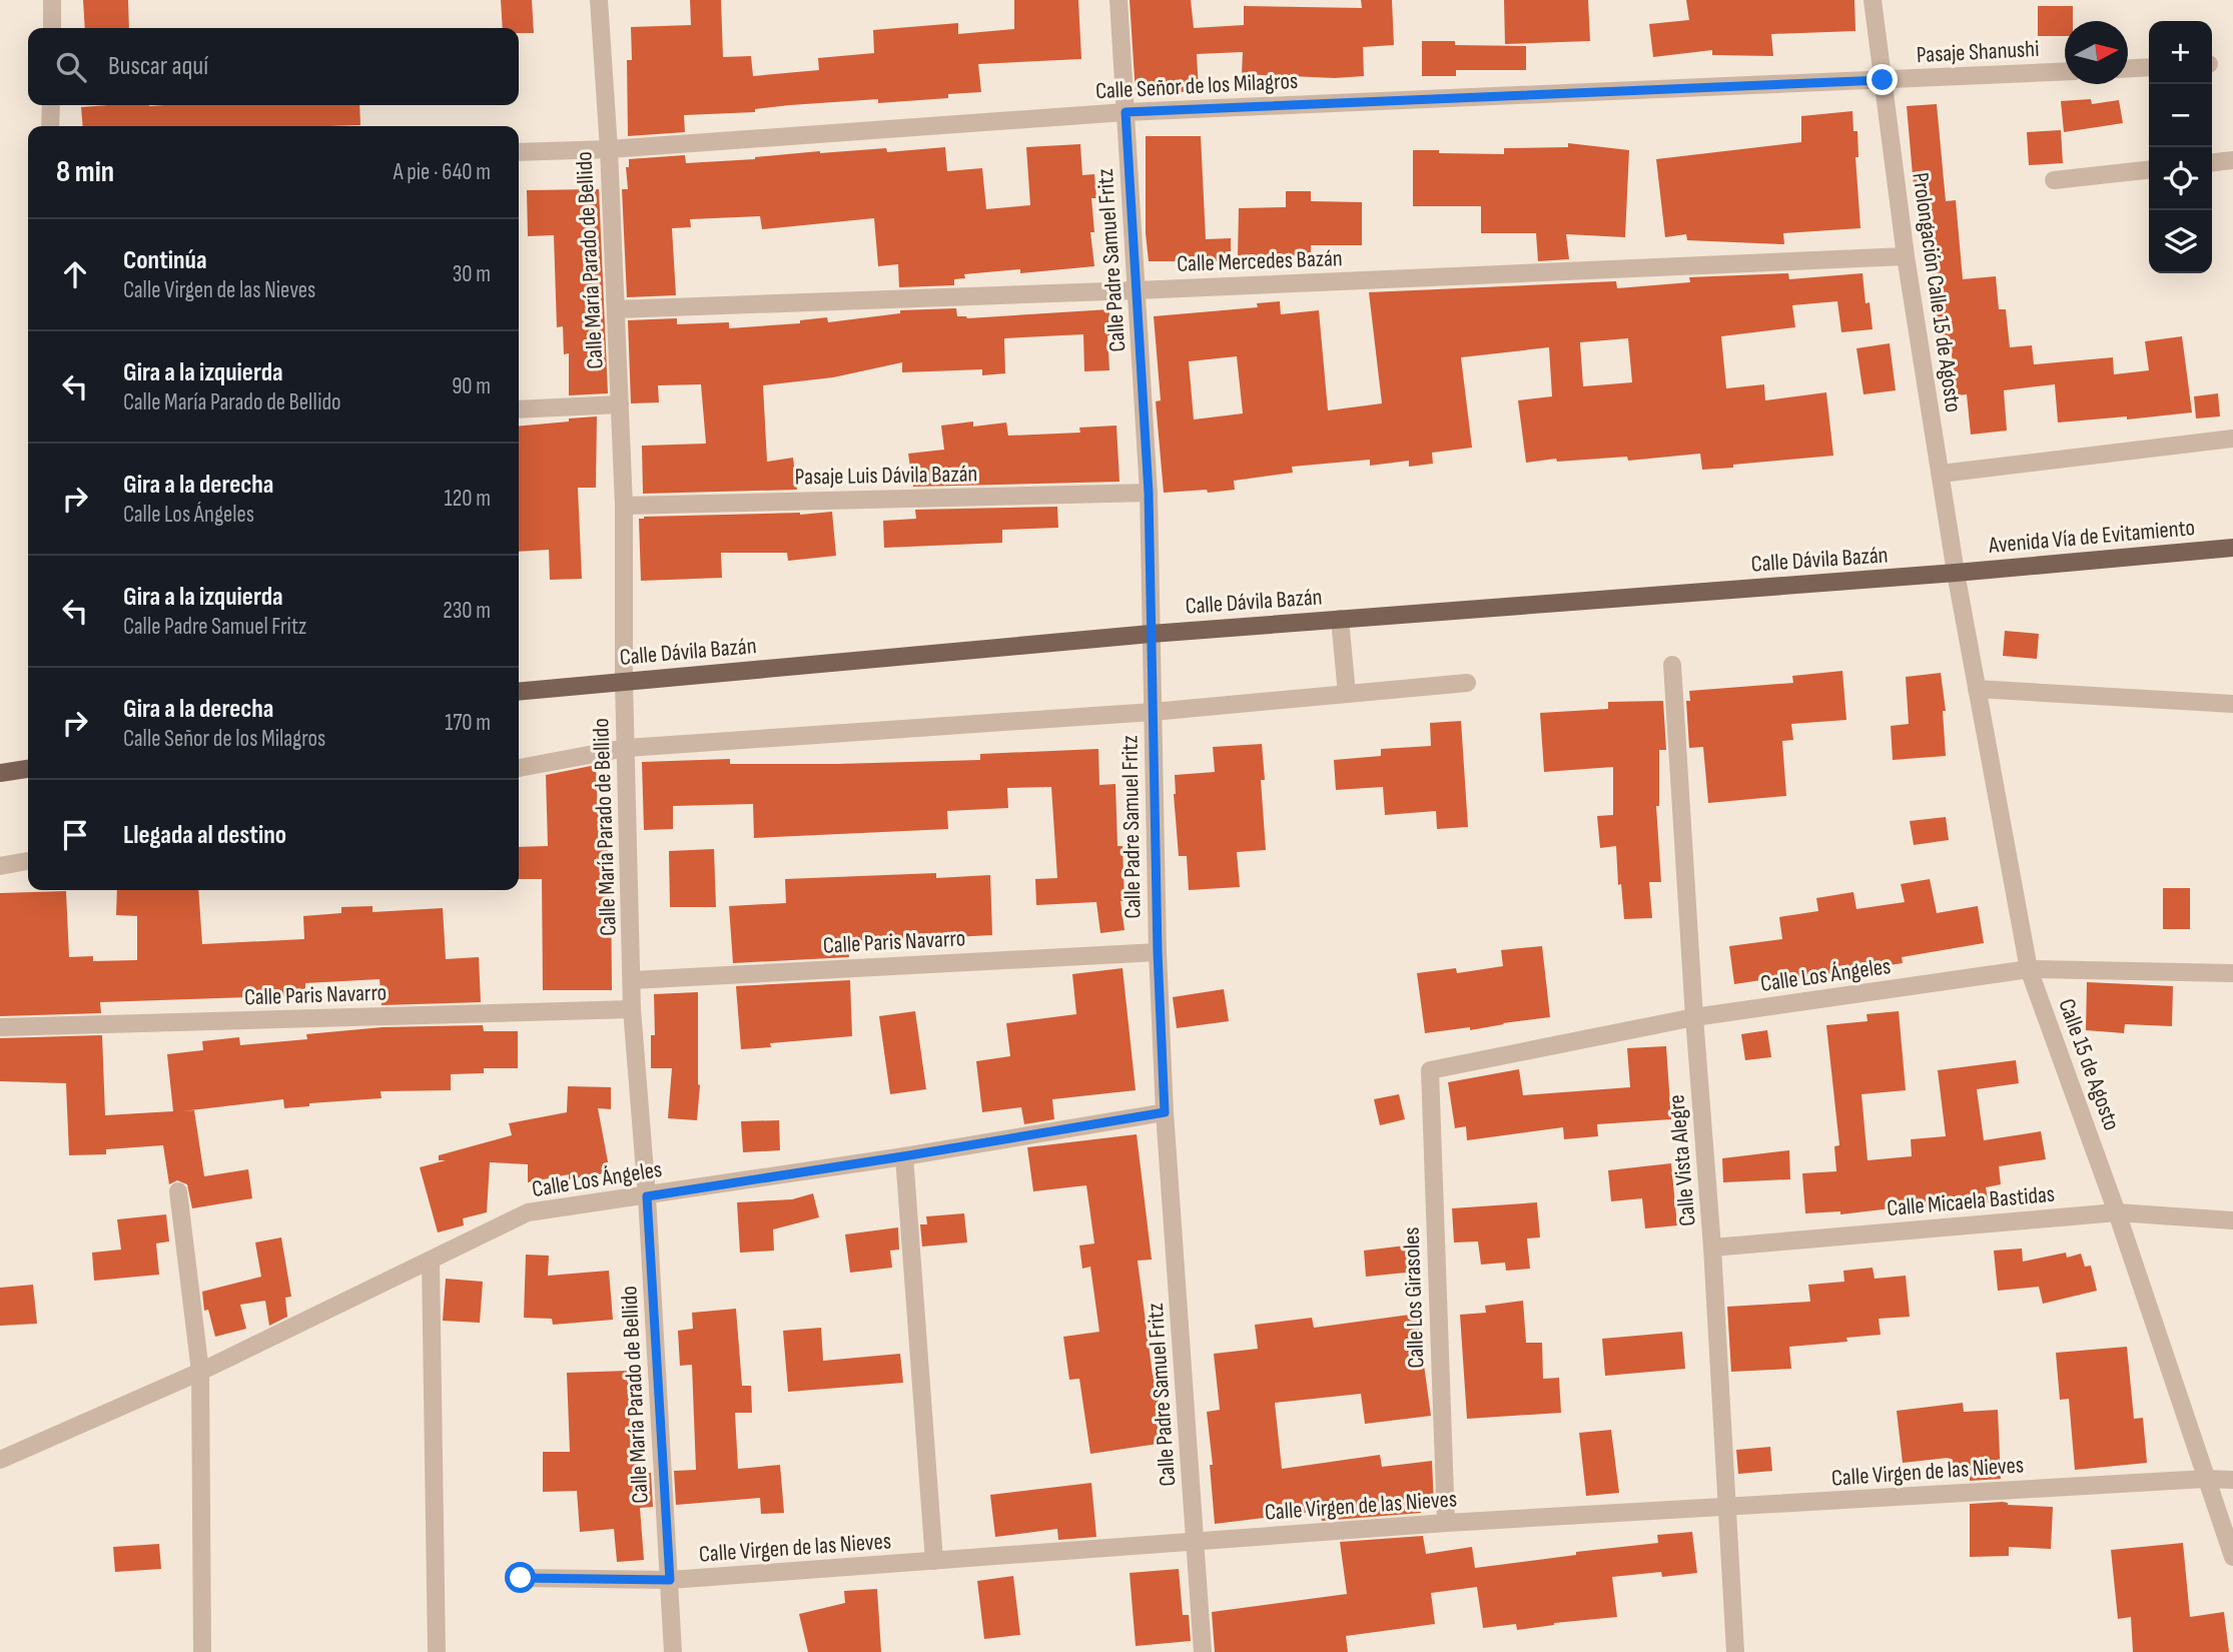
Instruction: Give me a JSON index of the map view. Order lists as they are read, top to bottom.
{
  "streets": {
    "main road": ["Avenida Vía de Evitamiento", "Calle Dávila Bazán"],
    "street": [
      "Pasaje Shanushi",
      "Calle Señor de los Milagros",
      "Calle María Parado de Bellido",
      "Calle Padre Samuel Fritz",
      "Calle Mercedes Bazán",
      "Prolongación Calle 15 de Agosto",
      "Pasaje Luis Dávila Bazán",
      "Calle Paris Navarro",
      "Calle Los Ángeles",
      "Calle 15 de Agosto",
      "Calle Vista Alegre",
      "Calle Micaela Bastidas",
      "Calle Los Girasoles",
      "Calle Virgen de las Nieves"
    ]
  },
  "crossings": [
    ["Pasaje Shanushi", "Calle Señor de los Milagros"],
    ["Pasaje Shanushi", "Prolongación Calle 15 de Agosto"],
    ["Calle Señor de los Milagros", "Calle María Parado de Bellido"],
    ["Calle Señor de los Milagros", "Calle Padre Samuel Fritz"],
    ["Calle Señor de los Milagros", "Prolongación Calle 15 de Agosto"],
    ["Calle María Parado de Bellido", "Calle Mercedes Bazán"],
    ["Calle María Parado de Bellido", "Pasaje Luis Dávila Bazán"],
    ["Calle María Parado de Bellido", "Calle Dávila Bazán"],
    ["Calle María Parado de Bellido", "Calle Paris Navarro"],
    ["Calle María Parado de Bellido", "Calle Los Ángeles"],
    ["Calle María Parado de Bellido", "Calle Virgen de las Nieves"],
    ["Calle Padre Samuel Fritz", "Calle Mercedes Bazán"],
    ["Calle Padre Samuel Fritz", "Pasaje Luis Dávila Bazán"],
    ["Calle Padre Samuel Fritz", "Calle Dávila Bazán"],
    ["Calle Padre Samuel Fritz", "Calle Paris Navarro"],
    ["Calle Padre Samuel Fritz", "Calle Los Ángeles"],
    ["Calle Padre Samuel Fritz", "Calle Virgen de las Nieves"],
    ["Calle Mercedes Bazán", "Prolongación Calle 15 de Agosto"],
    ["Prolongación Calle 15 de Agosto", "Avenida Vía de Evitamiento"],
    ["Prolongación Calle 15 de Agosto", "Calle Dávila Bazán"],
    ["Prolongación Calle 15 de Agosto", "Calle 15 de Agosto"],
    ["Avenida Vía de Evitamiento", "Calle Dávila Bazán"],
    ["Avenida Vía de Evitamiento", "Calle 15 de Agosto"],
    ["Calle Dávila Bazán", "Calle 15 de Agosto"],
    ["Calle Los Ángeles", "Calle 15 de Agosto"],
    ["Calle Los Ángeles", "Calle Vista Alegre"],
    ["Calle Los Ángeles", "Calle Los Girasoles"],
    ["Calle 15 de Agosto", "Calle Micaela Bastidas"],
    ["Calle 15 de Agosto", "Calle Virgen de las Nieves"],
    ["Calle Vista Alegre", "Calle Micaela Bastidas"],
    ["Calle Vista Alegre", "Calle Virgen de las Nieves"],
    ["Calle Los Girasoles", "Calle Virgen de las Nieves"]
  ],
  "north": "right",
  "page": {
    "map_buttons": ["+", "−"],
    "search": "Buscar aquí",
    "heading": ["8 min", "A pie · 640 m"],
    "list": [
      ["Continúa", "Calle Virgen de las Nieves", "30 m"],
      ["Gira a la izquierda", "Calle María Parado de Bellido", "90 m"],
      ["Gira a la derecha", "Calle Los Ángeles", "120 m"],
      ["Gira a la izquierda", "Calle Padre Samuel Fritz", "230 m"],
      ["Gira a la derecha", "Calle Señor de los Milagros", "170 m"],
      "Llegada al destino"
    ]
  }
}
